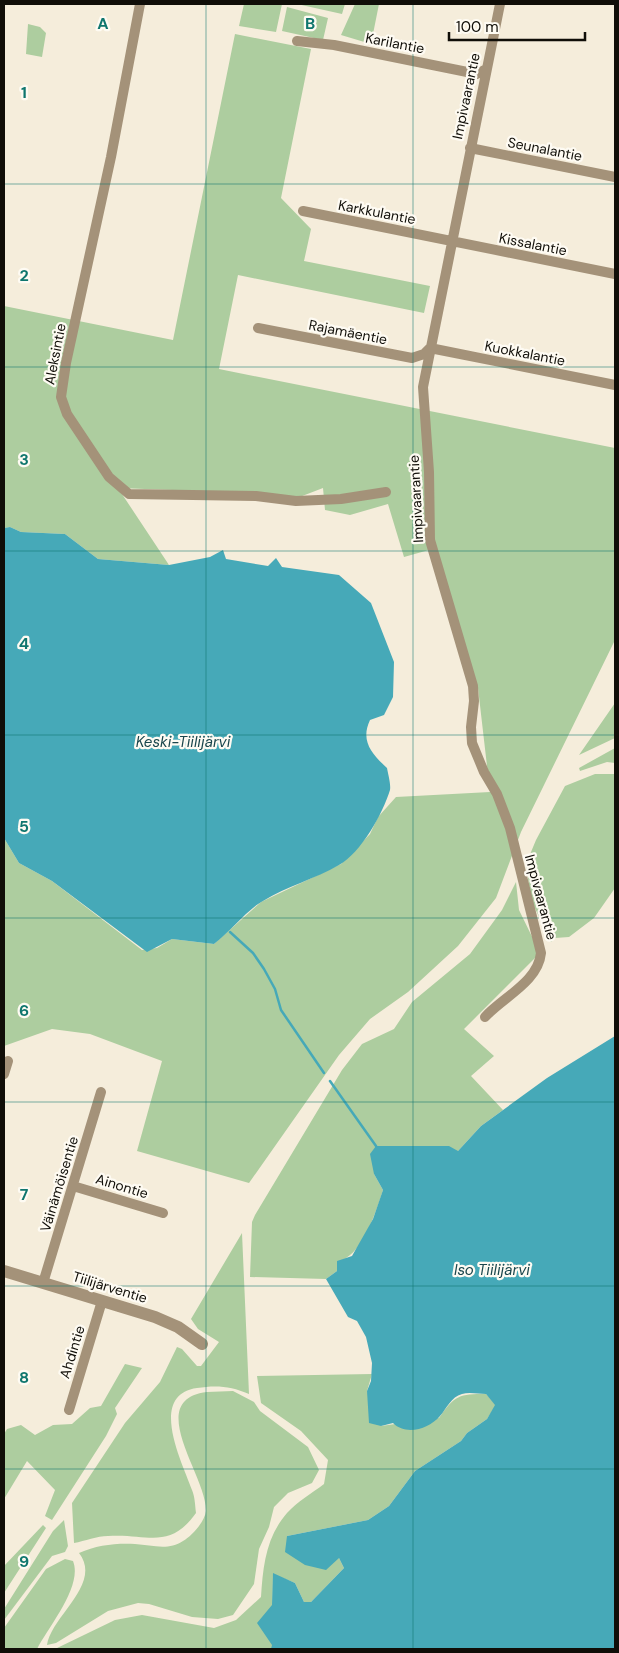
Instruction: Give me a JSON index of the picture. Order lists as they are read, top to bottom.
{
  "streets": {
    "street": [
      "Karilantie",
      "Impivaarantie",
      "Seunalantie",
      "Karkkulantie",
      "Kissalantie",
      "Rajamäentie",
      "Kuokkalantie",
      "Aleksintie",
      "Väinämöisentie",
      "Ainontie",
      "Tiilijärventie",
      "Ahdintie"
    ]
  },
  "crossings": [
    ["Karilantie", "Impivaarantie"],
    ["Impivaarantie", "Seunalantie"],
    ["Impivaarantie", "Karkkulantie"],
    ["Impivaarantie", "Kissalantie"],
    ["Impivaarantie", "Rajamäentie"],
    ["Impivaarantie", "Kuokkalantie"],
    ["Karkkulantie", "Kissalantie"],
    ["Rajamäentie", "Kuokkalantie"],
    ["Väinämöisentie", "Ainontie"],
    ["Väinämöisentie", "Tiilijärventie"],
    ["Tiilijärventie", "Ahdintie"]
  ],
  "water": ["Keski-Tiilijärvi", "Iso Tiilijärvi"],
  "scale_bar": "100 m",
  "grid": {
    "columns": ["A", "B"],
    "rows": [
      "1",
      "2",
      "3",
      "4",
      "5",
      "6",
      "7",
      "8",
      "9"
    ]
  }
}
